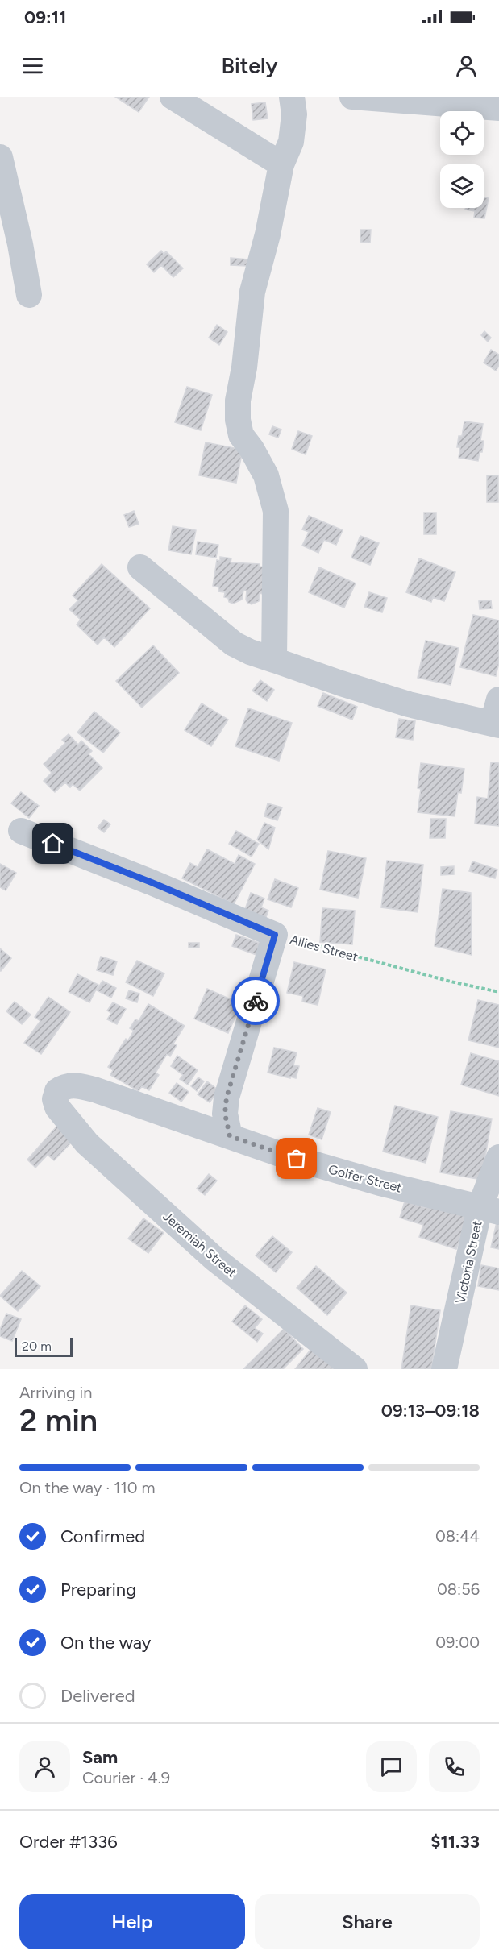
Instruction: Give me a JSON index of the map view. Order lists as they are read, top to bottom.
{
  "streets": {
    "street": [
      "Allies Street",
      "Golfer Street",
      "Jeremiah Street",
      "Victoria Street"
    ]
  },
  "crossings": [
    ["Golfer Street", "Jeremiah Street"],
    ["Golfer Street", "Victoria Street"]
  ],
  "scale_bar": "20 m",
  "page": {
    "status": "09:11",
    "header": "Bitely",
    "scale": "20 m",
    "heading": ["2 min", "Arriving in", "09:13–09:18"],
    "panel": [
      "Sam",
      "Courier · 4.9",
      "Order #1336",
      "$11.33"
    ],
    "bar": "On the way · 110 m",
    "list": [
      ["Confirmed", "08:44"],
      ["Preparing", "08:56"],
      ["On the way", "09:00"],
      "Delivered"
    ],
    "buttons": ["Help", "Share"]
  }
}
